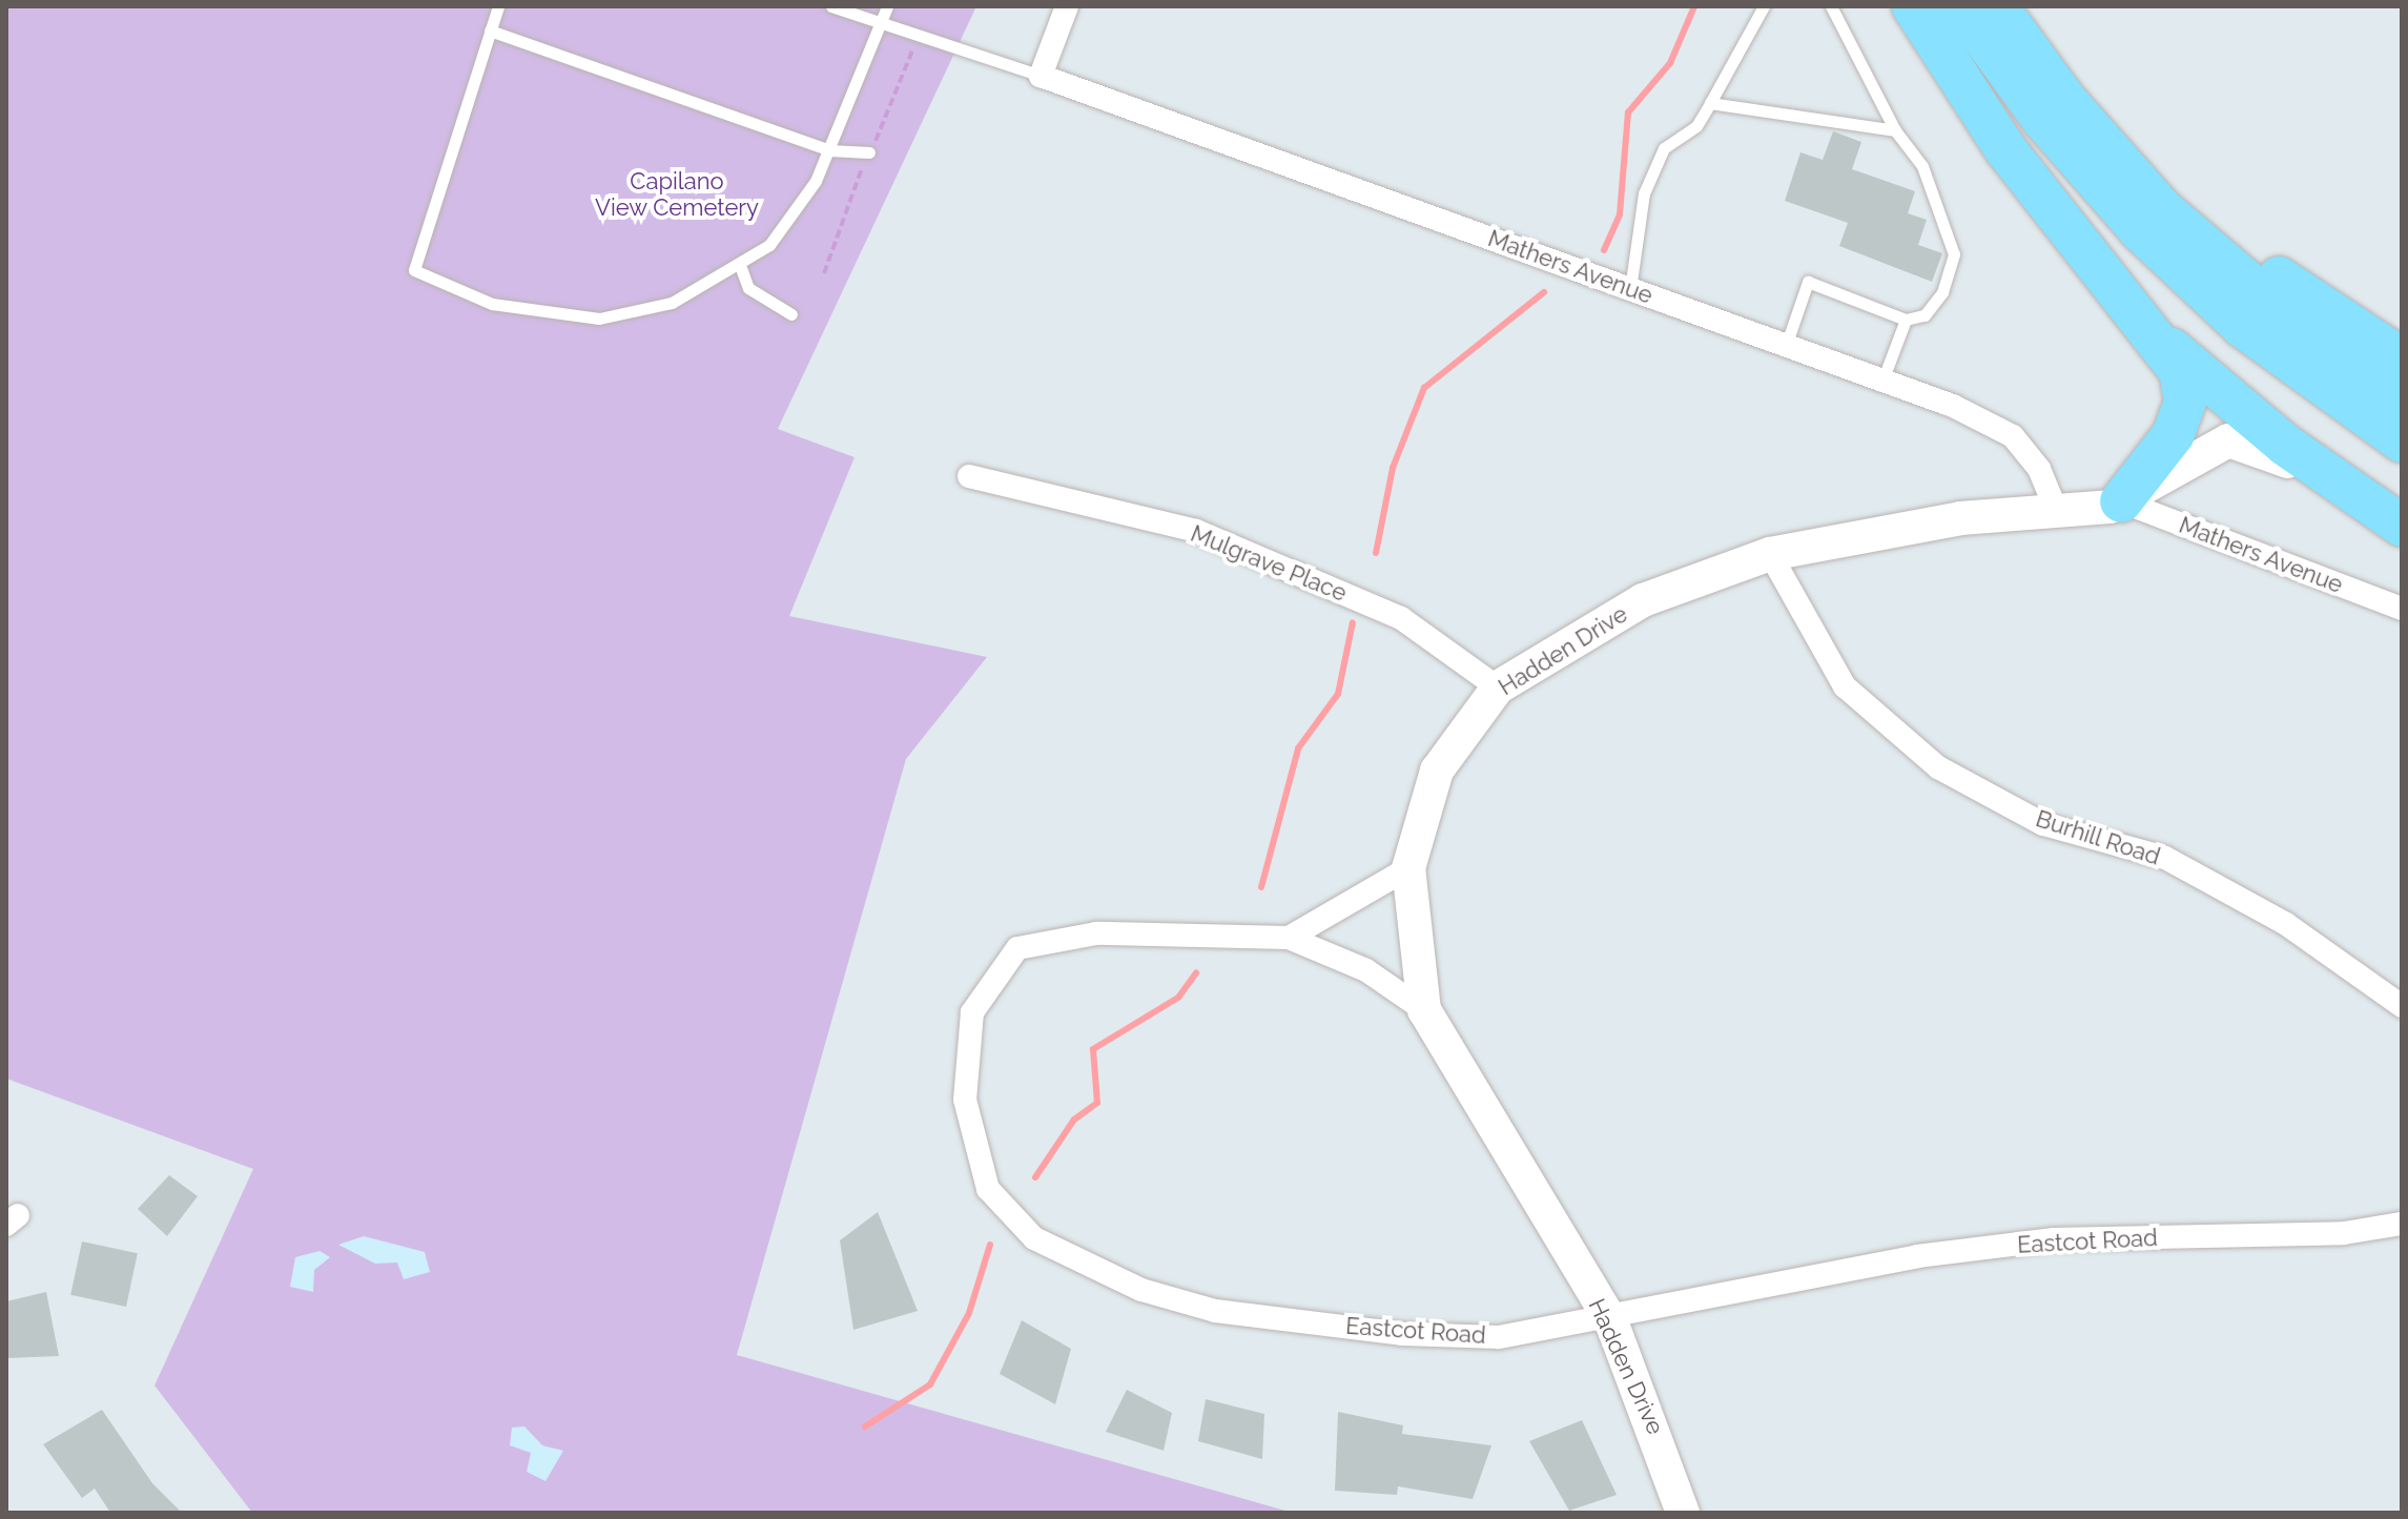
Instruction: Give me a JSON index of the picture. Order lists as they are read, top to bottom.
{
  "streets": {
    "street": [
      "Mathers Avenue",
      "Mulgrave Place",
      "Hadden Drive",
      "Burhill Road",
      "Eastcot Road"
    ]
  },
  "crossings": [
    ["Mathers Avenue", "Hadden Drive"],
    ["Mulgrave Place", "Hadden Drive"],
    ["Hadden Drive", "Burhill Road"],
    ["Hadden Drive", "Eastcot Road"]
  ],
  "parks": ["Capilano View Cemetery"]
}
